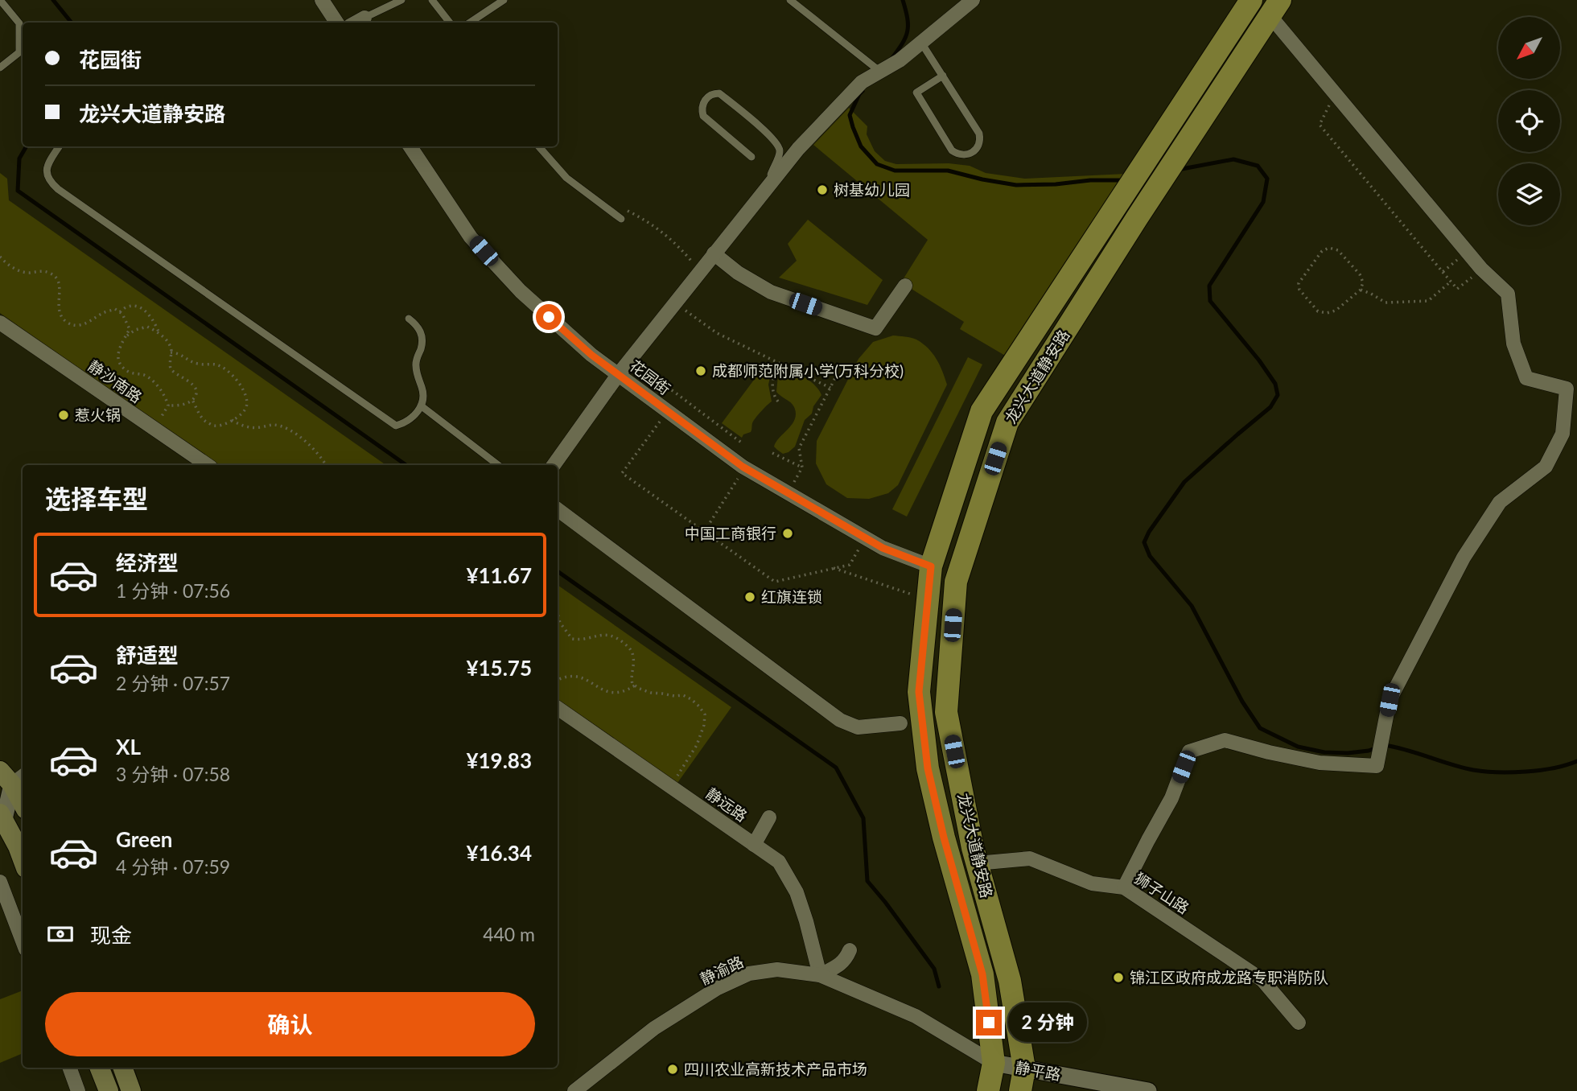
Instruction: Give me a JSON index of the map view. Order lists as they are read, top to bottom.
{
  "streets": {
    "main road": ["龙兴大道静安路"],
    "street": [
      "花园街",
      "静沙南路",
      "静远路",
      "狮子山路",
      "静渝路",
      "静平路"
    ]
  },
  "crossings": [
    ["龙兴大道静安路", "花园街"],
    ["龙兴大道静安路", "狮子山路"],
    ["龙兴大道静安路", "静渝路"],
    ["龙兴大道静安路", "静平路"],
    ["静远路", "静渝路"],
    ["静渝路", "静平路"]
  ],
  "places": [
    "树基幼儿园",
    "成都师范附属小学(万科分校)",
    "惹火锅",
    "中国工商银行",
    "红旗连锁",
    "锦江区政府成龙路专职消防队",
    "四川农业高新技术产品市场"
  ],
  "north": "bottom left",
  "page": {
    "banner": ["花园街", "龙兴大道静安路"],
    "heading": "选择车型",
    "list": [
      {
        "name": "经济型",
        "note": "1 分钟 · 07:56",
        "value": "¥11.67"
      },
      {
        "name": "舒适型",
        "note": "2 分钟 · 07:57",
        "value": "¥15.75"
      },
      {
        "name": "XL",
        "note": "3 分钟 · 07:58",
        "value": "¥19.83"
      },
      {
        "name": "Green",
        "note": "4 分钟 · 07:59",
        "value": "¥16.34"
      }
    ],
    "pay": ["现金", "440 m"],
    "buttons": "确认",
    "bubble": "2 分钟"
  }
}
